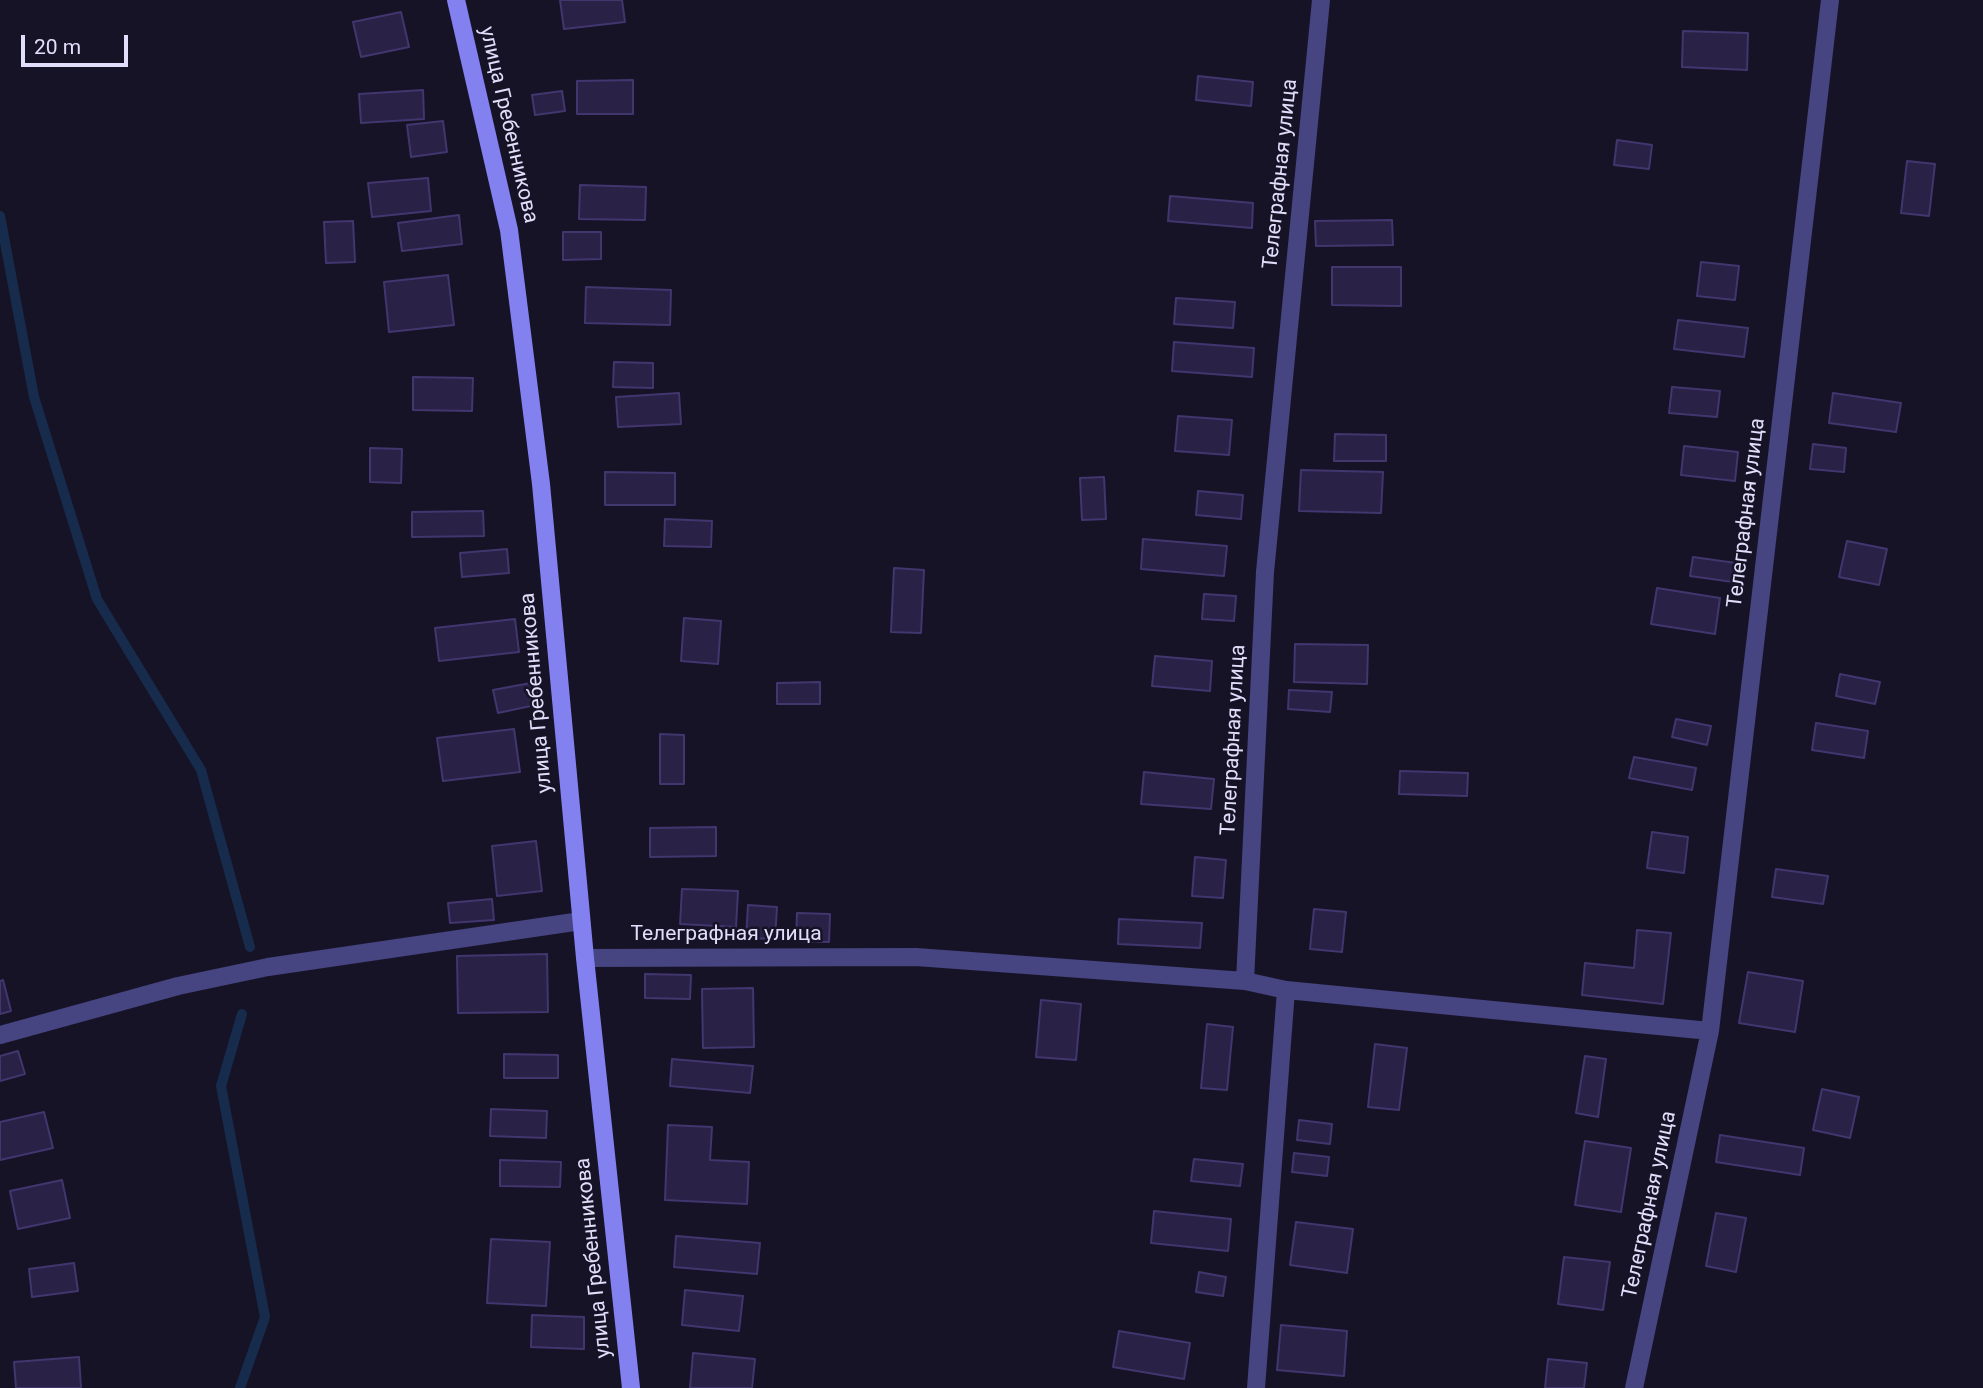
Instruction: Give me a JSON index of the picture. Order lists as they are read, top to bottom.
{
  "streets": {
    "street": ["улица Гребенникова", "Телеграфная улица"]
  },
  "crossings": [
    ["улица Гребенникова", "Телеграфная улица"]
  ],
  "scale_bar": "20 m"
}
